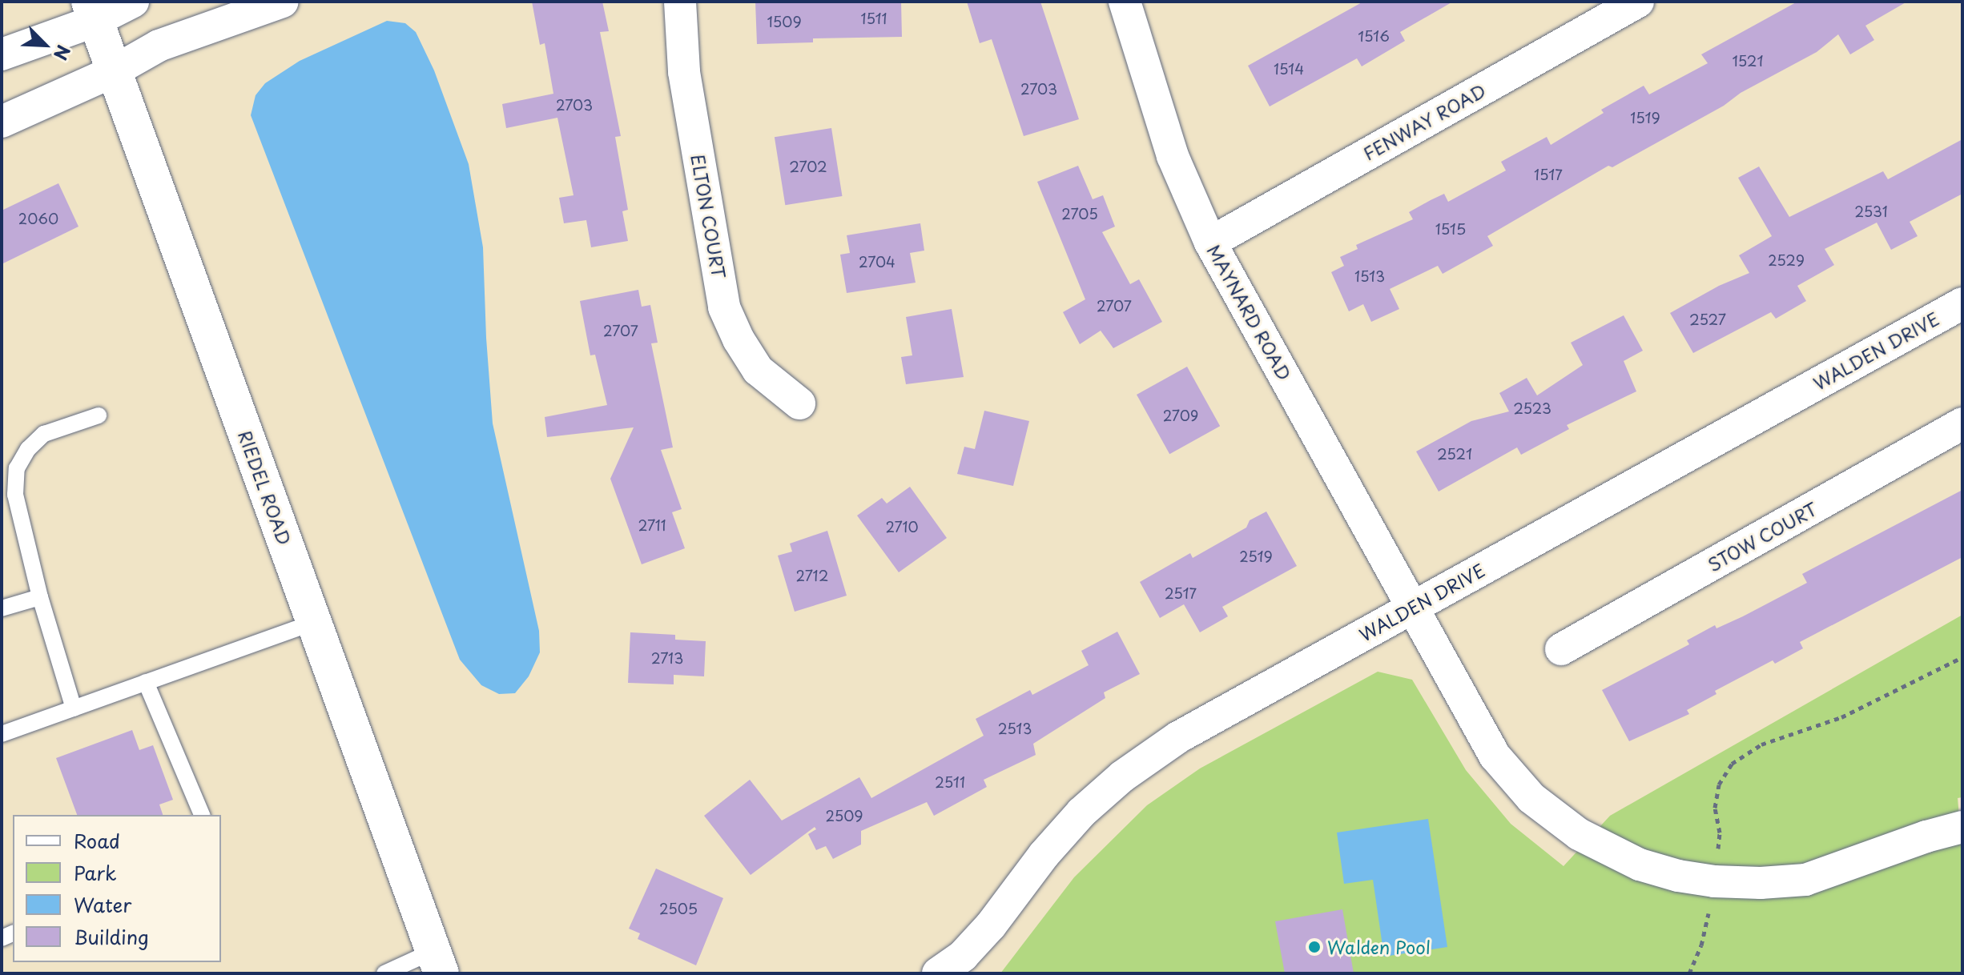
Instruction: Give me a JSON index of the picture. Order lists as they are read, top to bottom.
{
  "streets": {
    "street": [
      "FENWAY ROAD",
      "ELTON COURT",
      "MAYNARD ROAD",
      "WALDEN DRIVE",
      "RIEDEL ROAD",
      "STOW COURT"
    ]
  },
  "crossings": [
    ["FENWAY ROAD", "MAYNARD ROAD"],
    ["MAYNARD ROAD", "WALDEN DRIVE"]
  ],
  "places": ["Walden Pool"],
  "house_numbers": [
    "1511",
    "1509",
    "1516",
    "1521",
    "1514",
    "2703",
    "2703",
    "1519",
    "2702",
    "1517",
    "2531",
    "2705",
    "2060",
    "1515",
    "2529",
    "2704",
    "1513",
    "2707",
    "2527",
    "2707",
    "2523",
    "2709",
    "2521",
    "2711",
    "2710",
    "2519",
    "2712",
    "2517",
    "2713",
    "2513",
    "2511",
    "2509",
    "2505"
  ],
  "legend": [
    "Road",
    "Park",
    "Water",
    "Building"
  ],
  "north": "bottom right"
}
